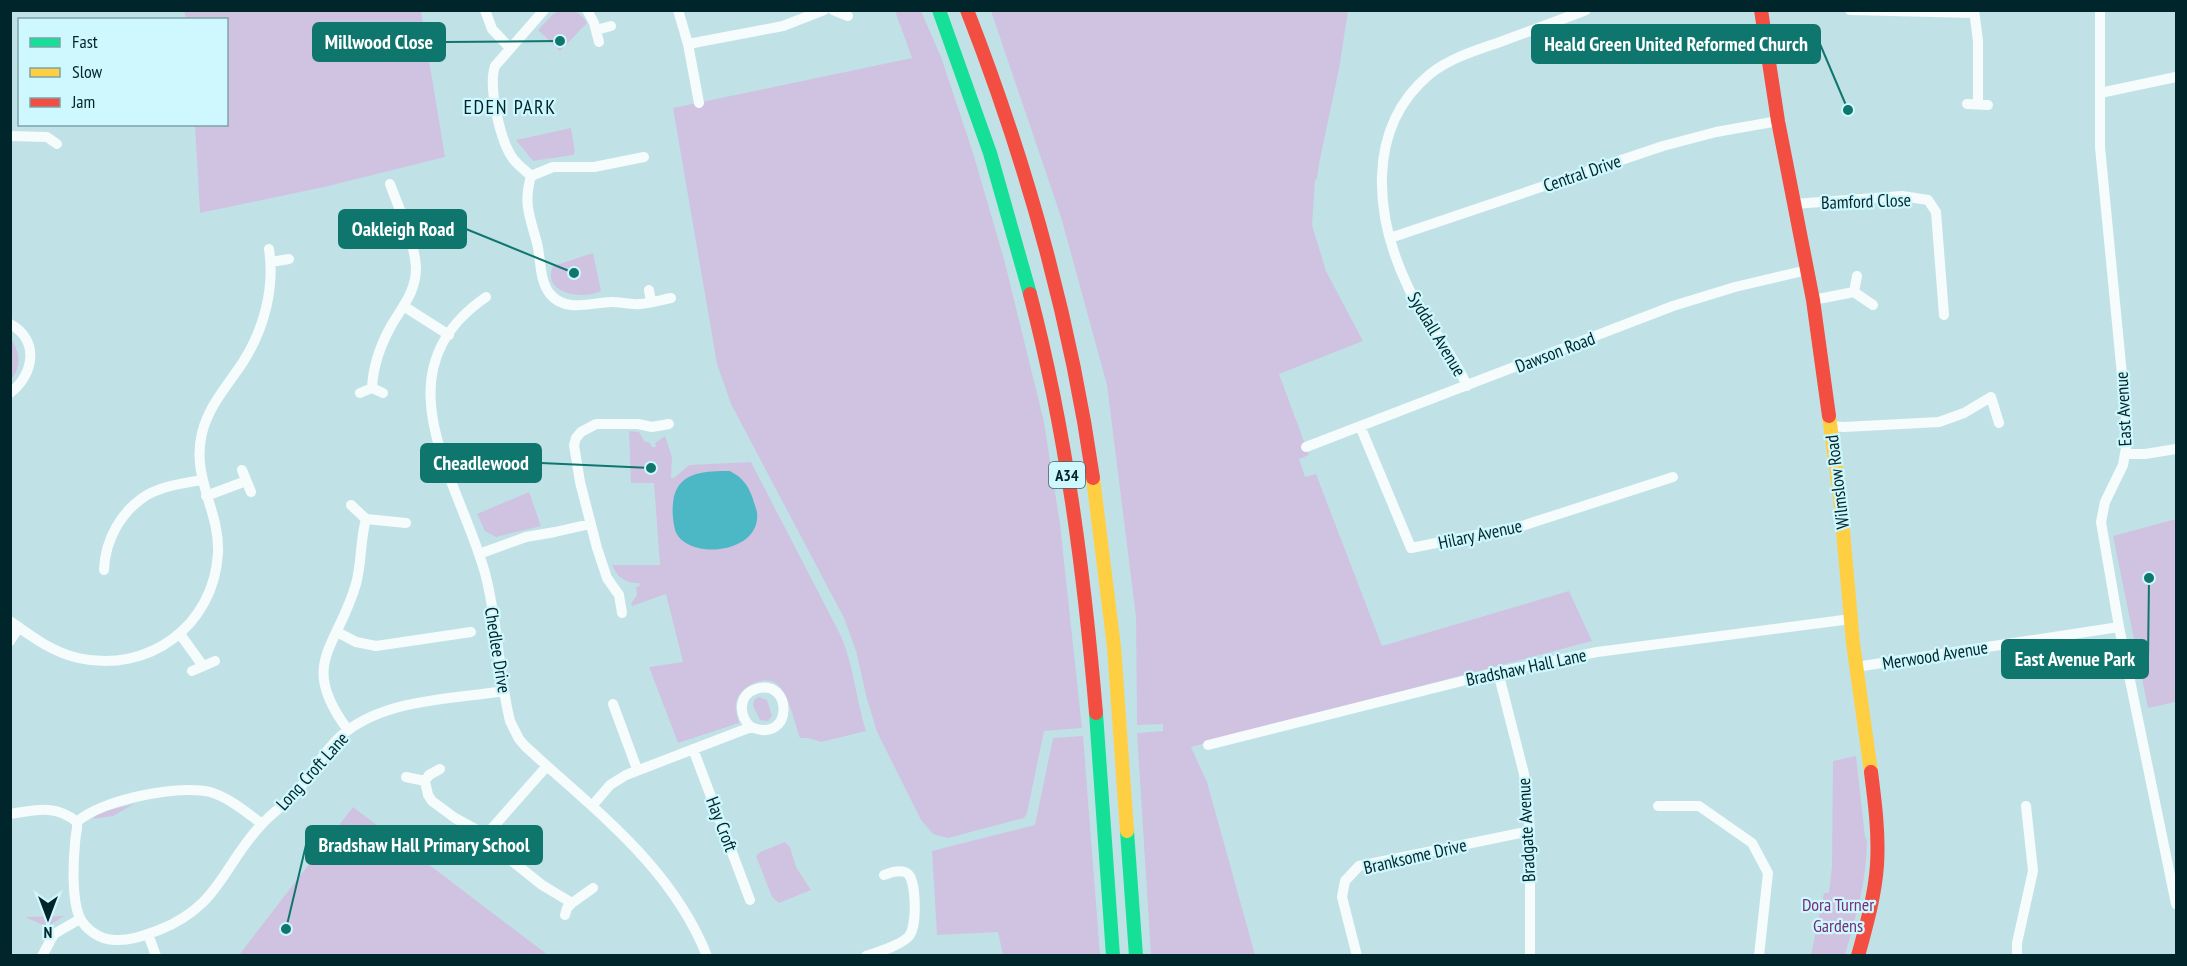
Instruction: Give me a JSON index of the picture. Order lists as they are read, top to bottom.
{
  "streets": {
    "main road": ["A34", "Wilmslow Road"],
    "street": [
      "Central Drive",
      "Bamford Close",
      "Syddall Avenue",
      "Dawson Road",
      "East Avenue",
      "Hilary Avenue",
      "Chedlee Drive",
      "Merwood Avenue",
      "Bradshaw Hall Lane",
      "Long Croft Lane",
      "Hay Croft",
      "Bradgate Avenue",
      "Branksome Drive"
    ]
  },
  "crossings": [
    ["Central Drive", "Syddall Avenue"],
    ["Central Drive", "Wilmslow Road"],
    ["Bamford Close", "Wilmslow Road"],
    ["Syddall Avenue", "Dawson Road"],
    ["Dawson Road", "Wilmslow Road"],
    ["Dawson Road", "Hilary Avenue"],
    ["East Avenue", "Merwood Avenue"],
    ["Wilmslow Road", "Merwood Avenue"],
    ["Wilmslow Road", "Bradshaw Hall Lane"],
    ["Chedlee Drive", "Long Croft Lane"],
    ["Bradshaw Hall Lane", "Bradgate Avenue"],
    ["Bradgate Avenue", "Branksome Drive"]
  ],
  "districts": ["EDEN PARK"],
  "parks": ["Dora Turner Gardens"],
  "places": [
    "Millwood Close",
    "Heald Green United Reformed Church",
    "Oakleigh Road",
    "Cheadlewood",
    "East Avenue Park",
    "Bradshaw Hall Primary School"
  ],
  "legend": ["Fast", "Slow", "Jam"],
  "north": "bottom"
}
